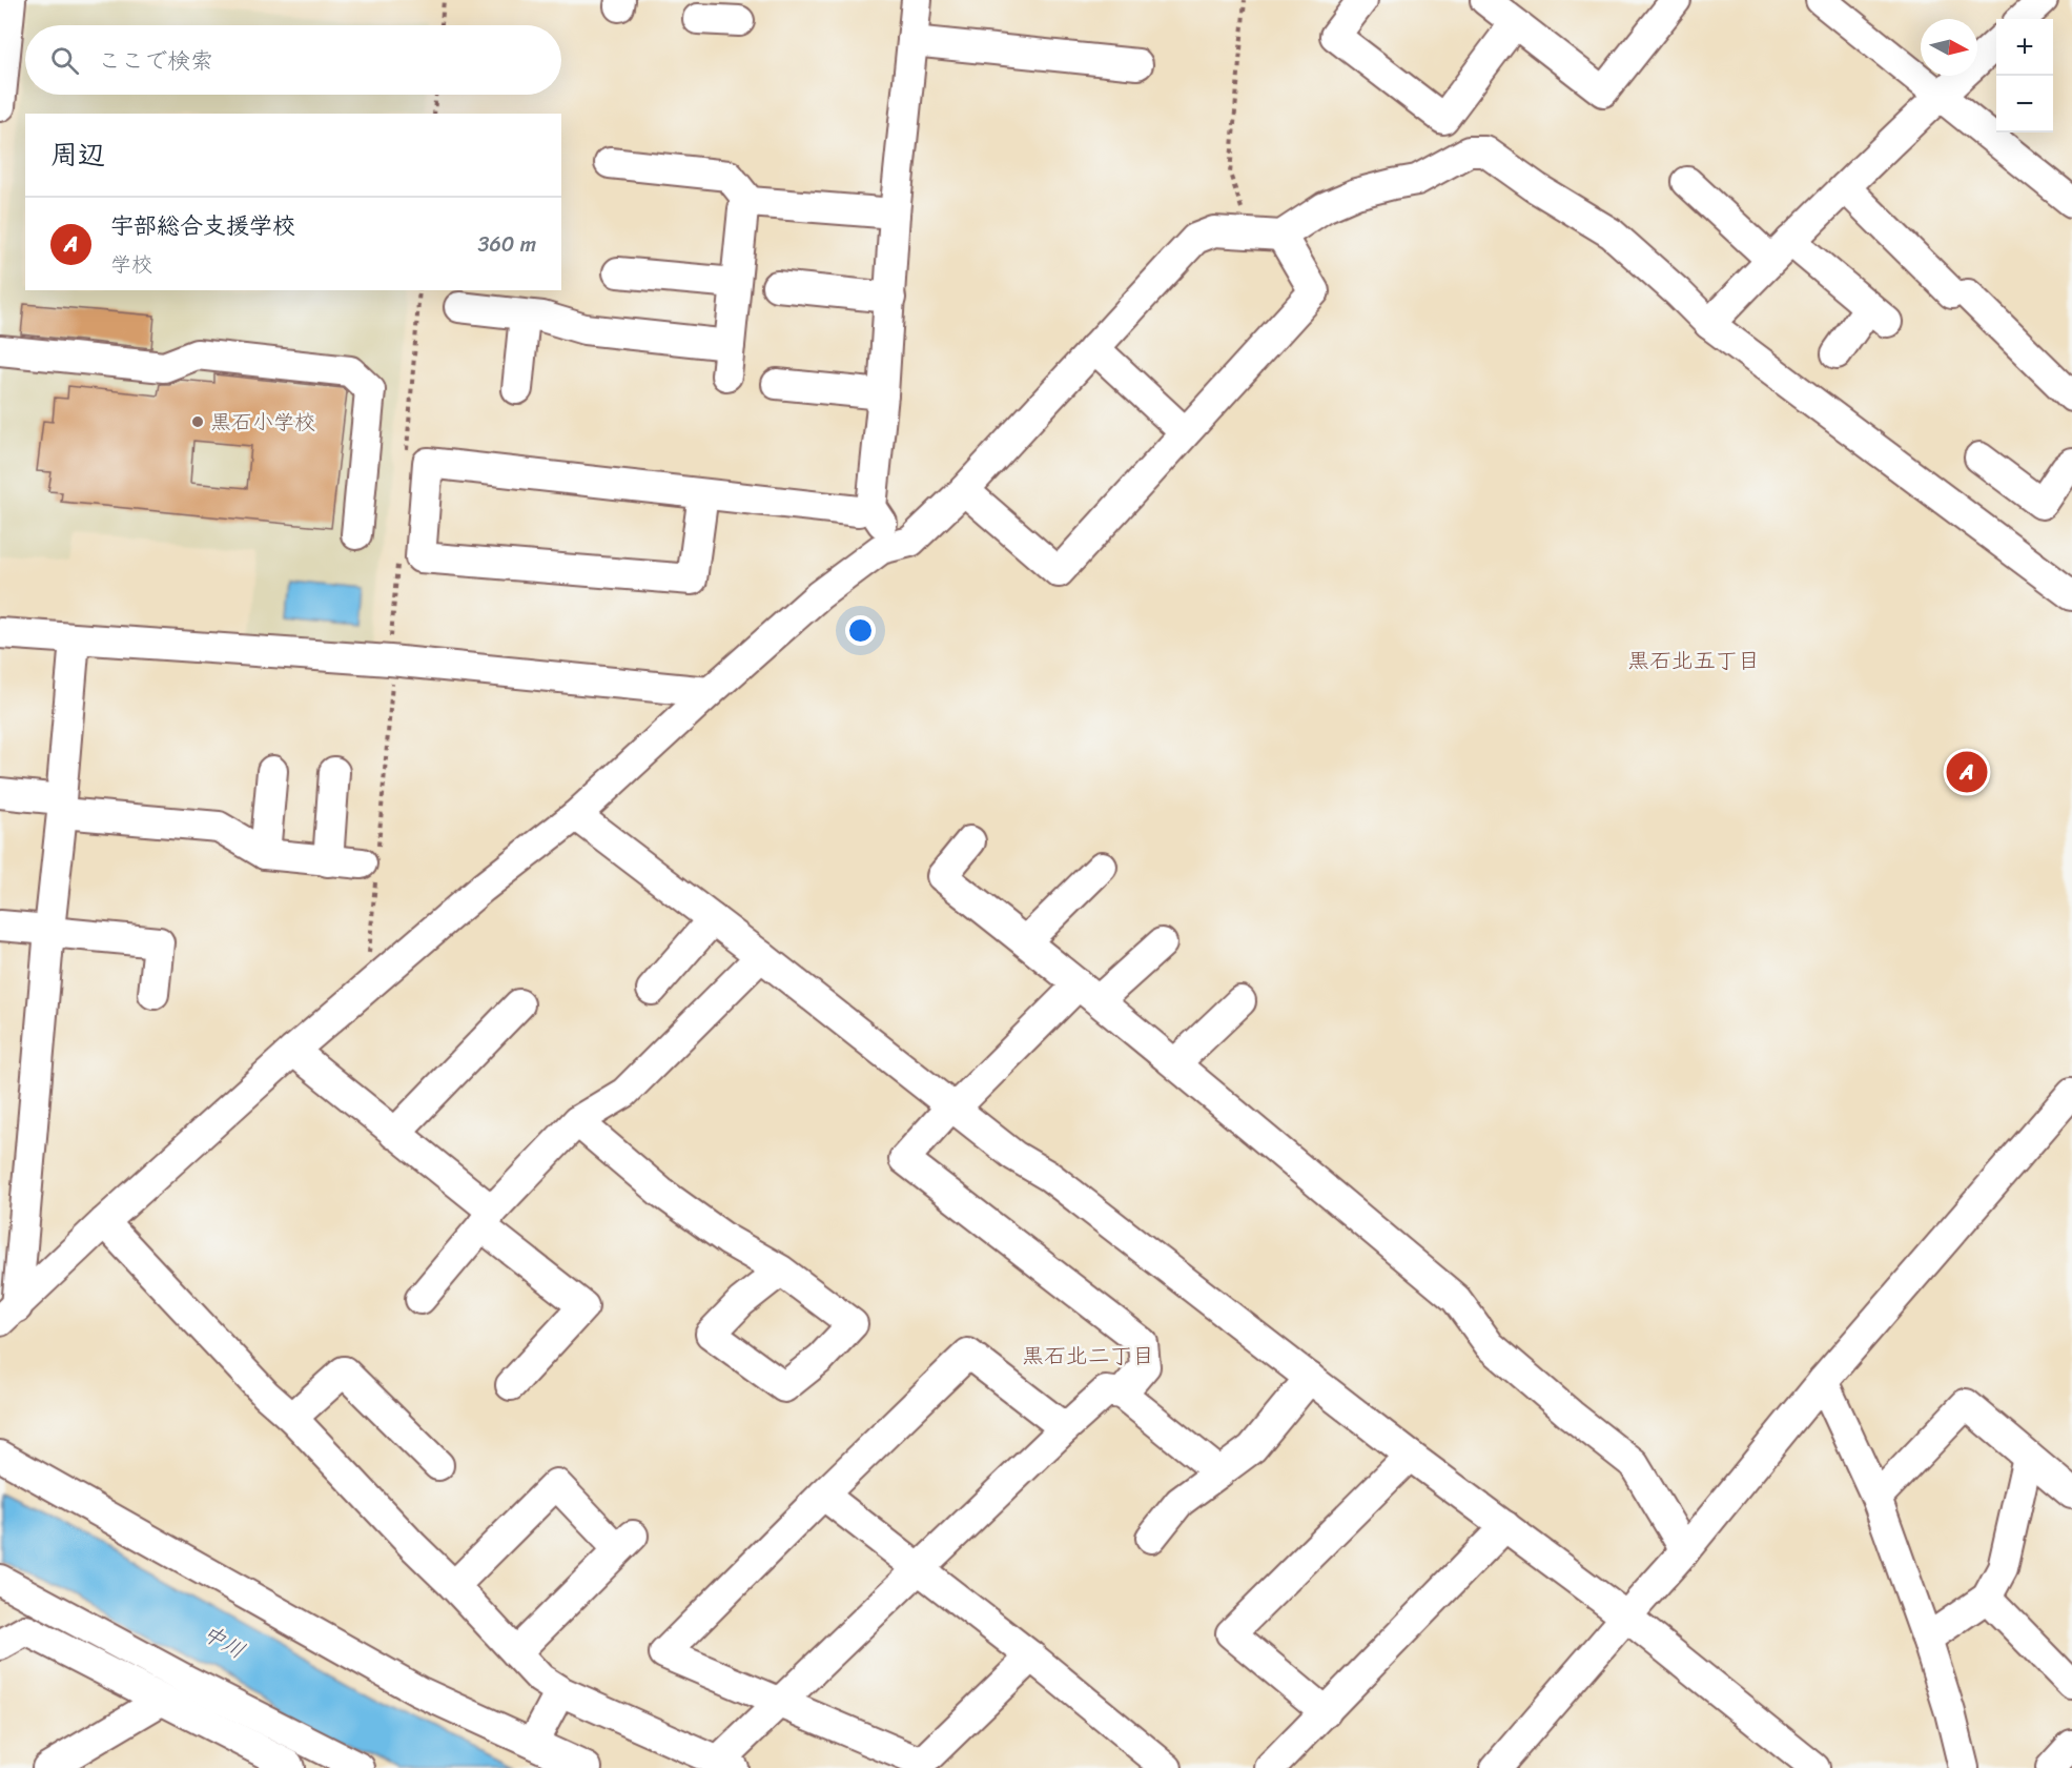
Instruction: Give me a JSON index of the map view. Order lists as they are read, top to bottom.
{
  "districts": ["黒石北五丁目", "黒石北二丁目"],
  "water": ["中川"],
  "places": ["黒石小学校"],
  "north": "right",
  "page": {
    "map_buttons": ["+", "−"],
    "search": "ここで検索",
    "heading": "周辺",
    "list": [
      {
        "mark": "A",
        "name": "宇部総合支援学校",
        "note": "学校",
        "value": "360 m"
      }
    ],
    "pins": "A"
  }
}
